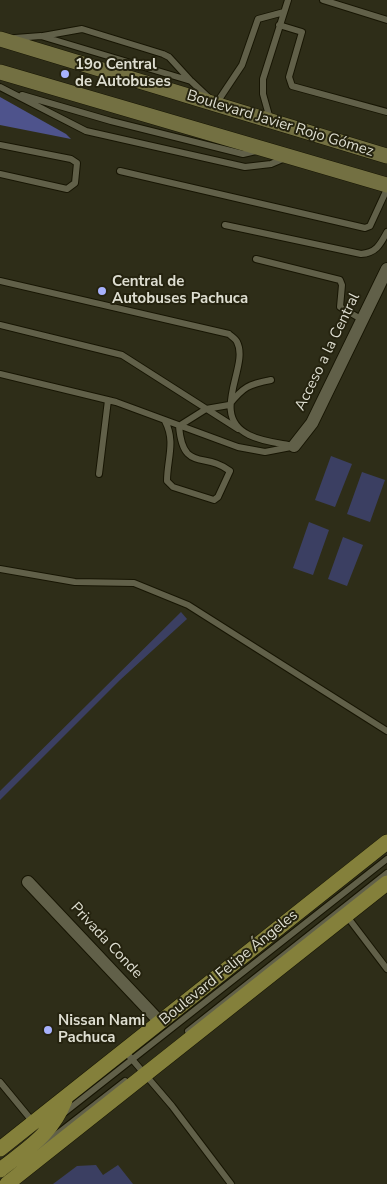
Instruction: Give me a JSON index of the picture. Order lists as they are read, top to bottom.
{
  "streets": {
    "main road": ["Boulevard Javier Rojo Gómez", "Boulevard Felipe Ángeles"],
    "street": ["Acceso a la Central", "Privada Conde"]
  },
  "crossings": [
    ["Privada Conde", "Boulevard Felipe Ángeles"]
  ],
  "places": ["19o Central de Autobuses", "Central de Autobuses Pachuca", "Nissan Nami Pachuca"]
}
